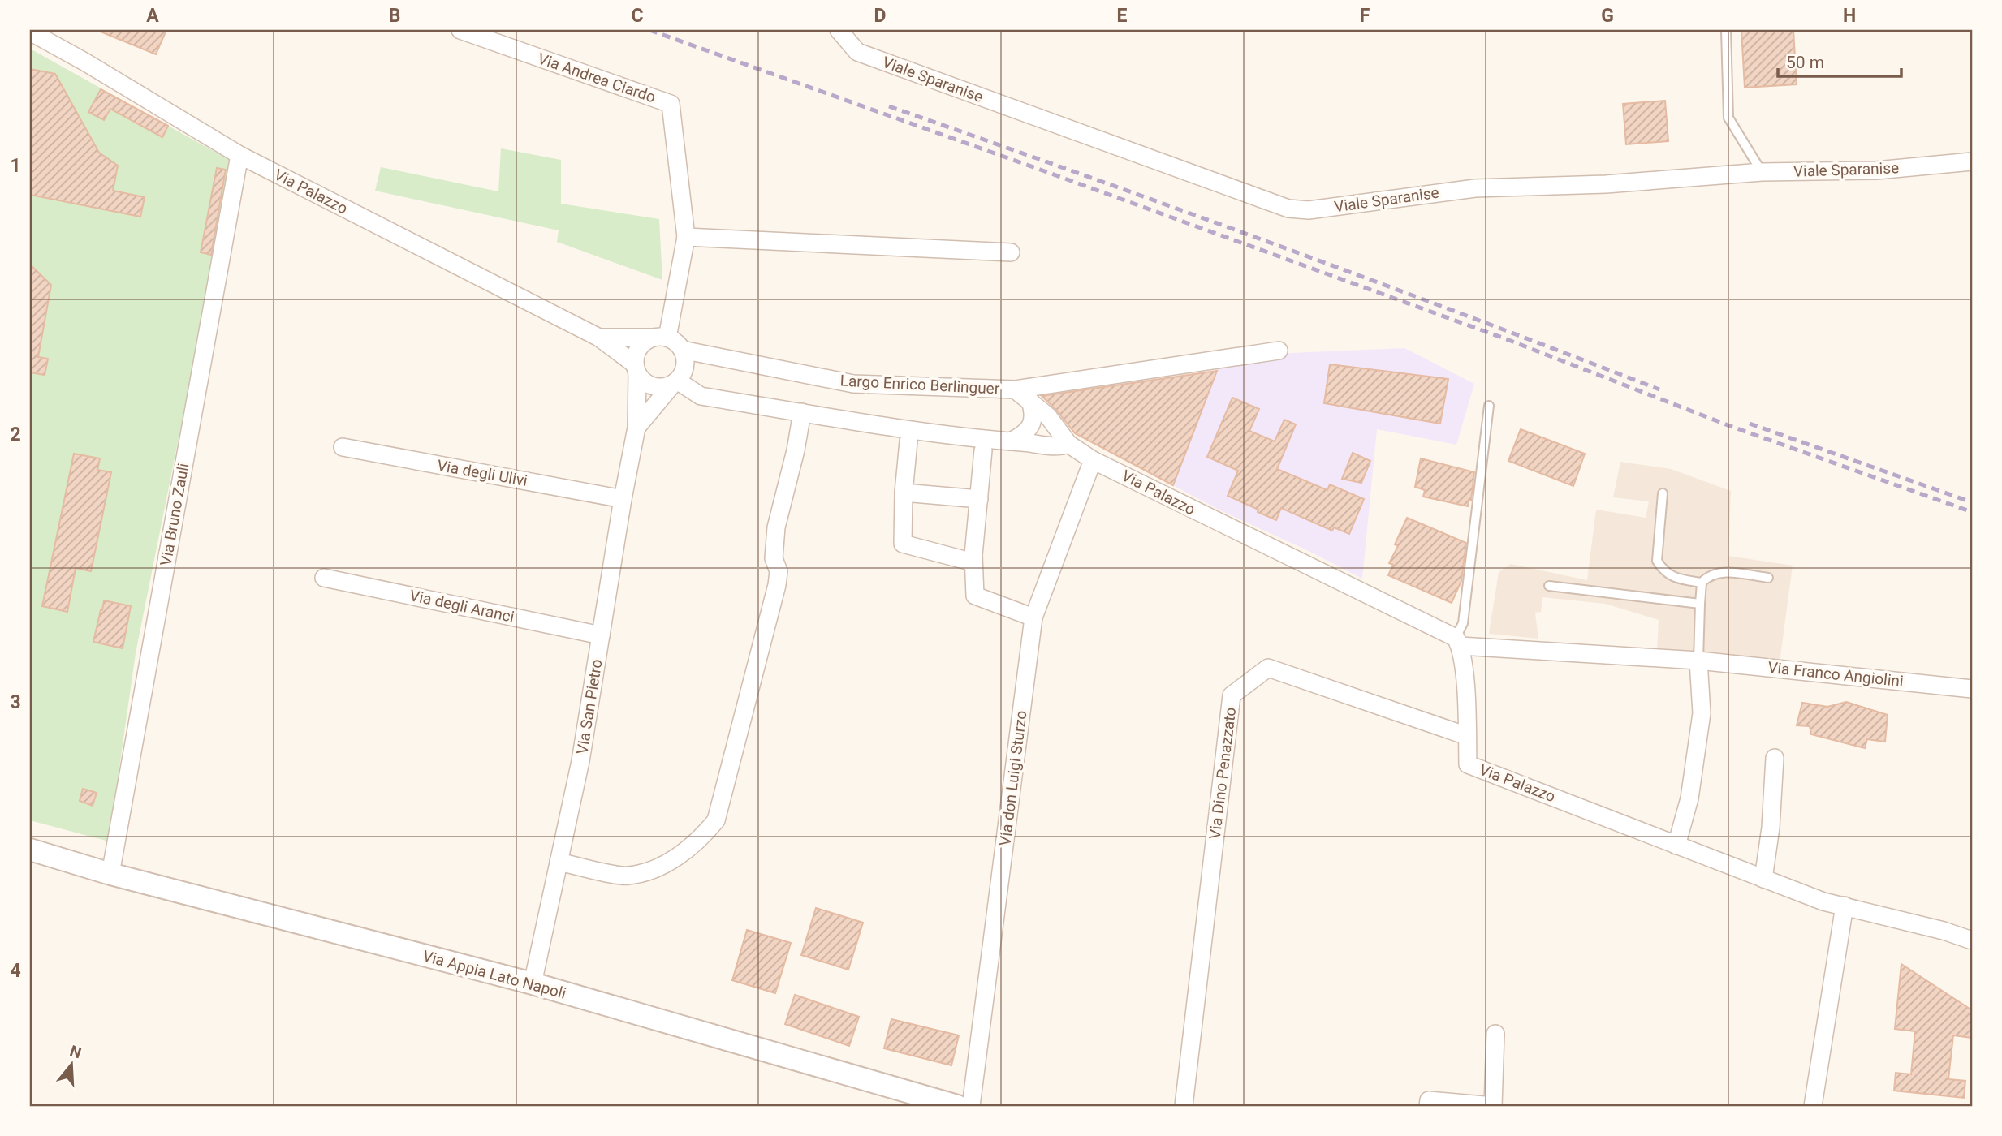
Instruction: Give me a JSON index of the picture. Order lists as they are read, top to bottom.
{
  "streets": {
    "street": [
      "Via Andrea Ciardo",
      "Viale Sparanise",
      "Via Palazzo",
      "Largo Enrico Berlinguer",
      "Via degli Ulivi",
      "Via Bruno Zauli",
      "Via degli Aranci",
      "Via Franco Angiolini",
      "Via San Pietro",
      "Via Dino Penazzato",
      "Via don Luigi Sturzo",
      "Via Appia Lato Napoli"
    ]
  },
  "crossings": [
    ["Via Andrea Ciardo", "Via Palazzo"],
    ["Via Andrea Ciardo", "Largo Enrico Berlinguer"],
    ["Via Andrea Ciardo", "Via San Pietro"],
    ["Via Palazzo", "Largo Enrico Berlinguer"],
    ["Via Palazzo", "Via Bruno Zauli"],
    ["Via Palazzo", "Via Franco Angiolini"],
    ["Via Palazzo", "Via San Pietro"],
    ["Via Palazzo", "Via Dino Penazzato"],
    ["Via Palazzo", "Via don Luigi Sturzo"],
    ["Largo Enrico Berlinguer", "Via San Pietro"],
    ["Via degli Ulivi", "Via San Pietro"],
    ["Via Bruno Zauli", "Via Appia Lato Napoli"],
    ["Via degli Aranci", "Via San Pietro"],
    ["Via San Pietro", "Via Appia Lato Napoli"]
  ],
  "scale_bar": "50 m",
  "north": "top",
  "grid": {
    "columns": [
      "A",
      "B",
      "C",
      "D",
      "E",
      "F",
      "G",
      "H"
    ],
    "rows": [
      "1",
      "2",
      "3",
      "4"
    ]
  }
}
